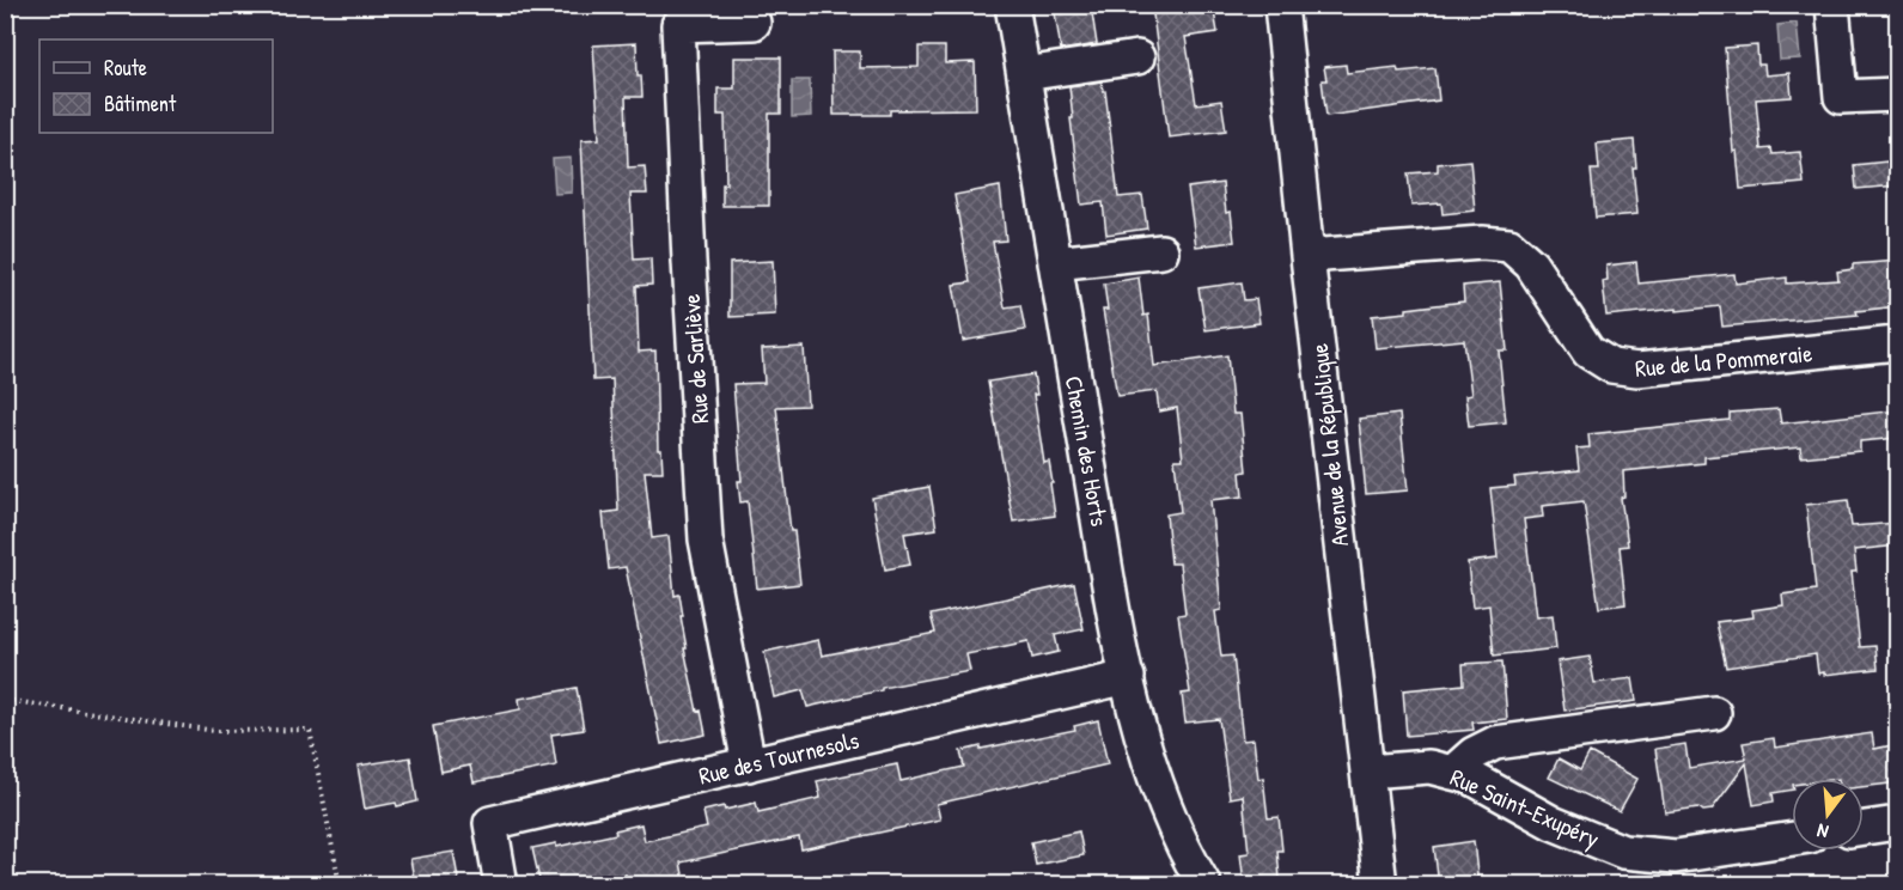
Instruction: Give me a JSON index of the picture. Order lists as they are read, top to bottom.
{
  "streets": {
    "street": [
      "Rue de Sarliève",
      "Rue de la Pommeraie",
      "Avenue de la République",
      "Chemin des Horts",
      "Rue des Tournesols",
      "Rue Saint-Exupéry"
    ]
  },
  "crossings": [
    ["Rue de Sarliève", "Rue des Tournesols"],
    ["Rue de la Pommeraie", "Avenue de la République"],
    ["Avenue de la République", "Rue Saint-Exupéry"],
    ["Chemin des Horts", "Rue des Tournesols"]
  ],
  "legend": ["Route", "Bâtiment"],
  "north": "bottom"
}
